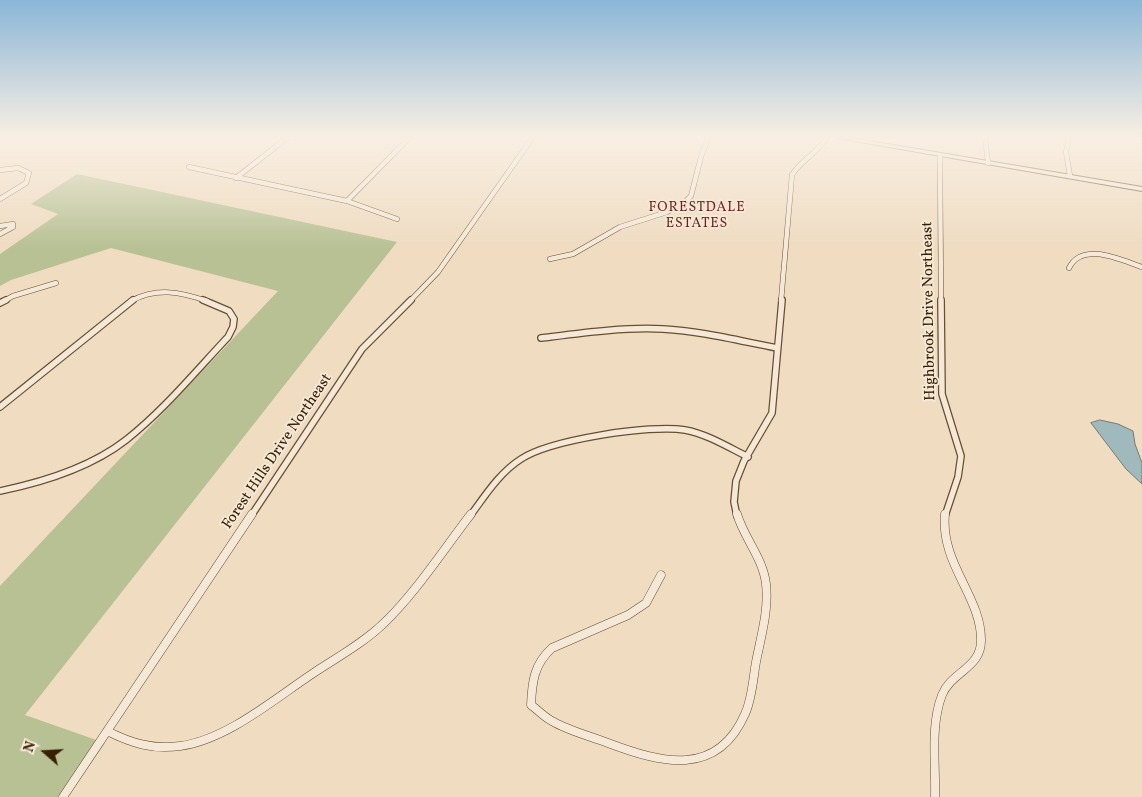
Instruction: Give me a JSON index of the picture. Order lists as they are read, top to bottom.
{
  "streets": {
    "street": ["Highbrook Drive Northeast", "Forest Hills Drive Northeast"]
  },
  "districts": ["FORESTDALE ESTATES"],
  "north": "left"
}
